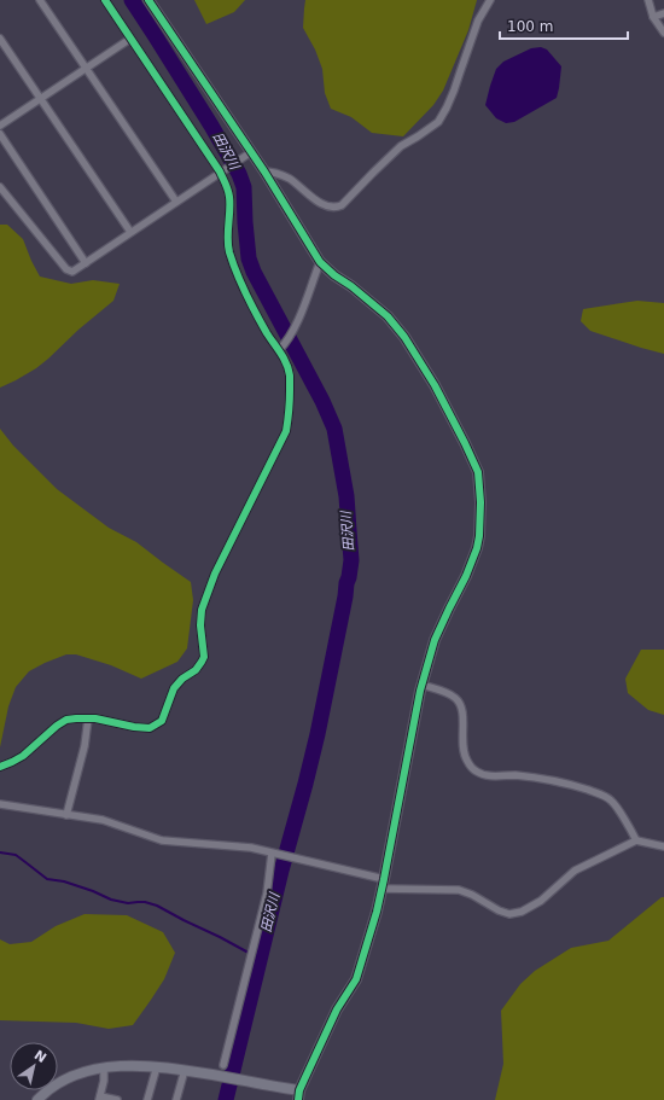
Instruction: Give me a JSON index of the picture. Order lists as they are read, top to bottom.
{
  "water": ["田沢川"],
  "scale_bar": "100 m",
  "north": "top right"
}
